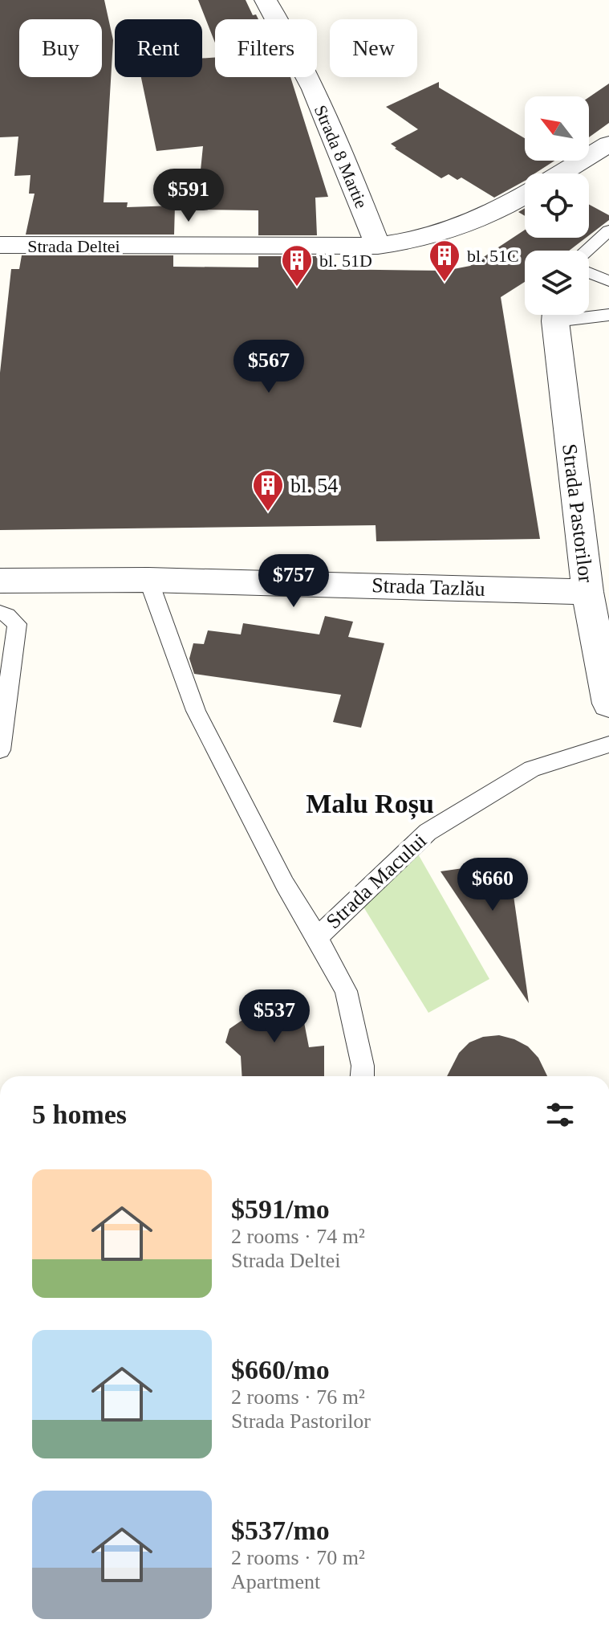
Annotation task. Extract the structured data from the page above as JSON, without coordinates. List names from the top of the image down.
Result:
{
  "streets": {
    "street": [
      "Strada 8 Martie",
      "Strada Deltei",
      "Strada Pastorilor",
      "Strada Tazlău"
    ],
    "lane": ["Strada Macului"]
  },
  "crossings": [
    ["Strada 8 Martie", "Strada Deltei"],
    ["Strada Pastorilor", "Strada Tazlău"]
  ],
  "districts": ["Malu Roșu"],
  "places": {
    "building": ["bl. 51C", "bl. 51D", "bl. 54"]
  },
  "north": "top left",
  "page": {
    "chip": [
      "Buy",
      "Rent",
      "Filters",
      "New"
    ],
    "price": [
      "$591",
      "$567",
      "$757",
      "$660",
      "$537"
    ],
    "heading": "5 homes",
    "list": [
      {
        "name": "$591/mo",
        "note": "2 rooms · 74 m² · Strada Deltei"
      },
      {
        "name": "$660/mo",
        "note": "2 rooms · 76 m² · Strada Pastorilor"
      },
      {
        "name": "$537/mo",
        "note": "2 rooms · 70 m² · Apartment"
      }
    ]
  }
}
